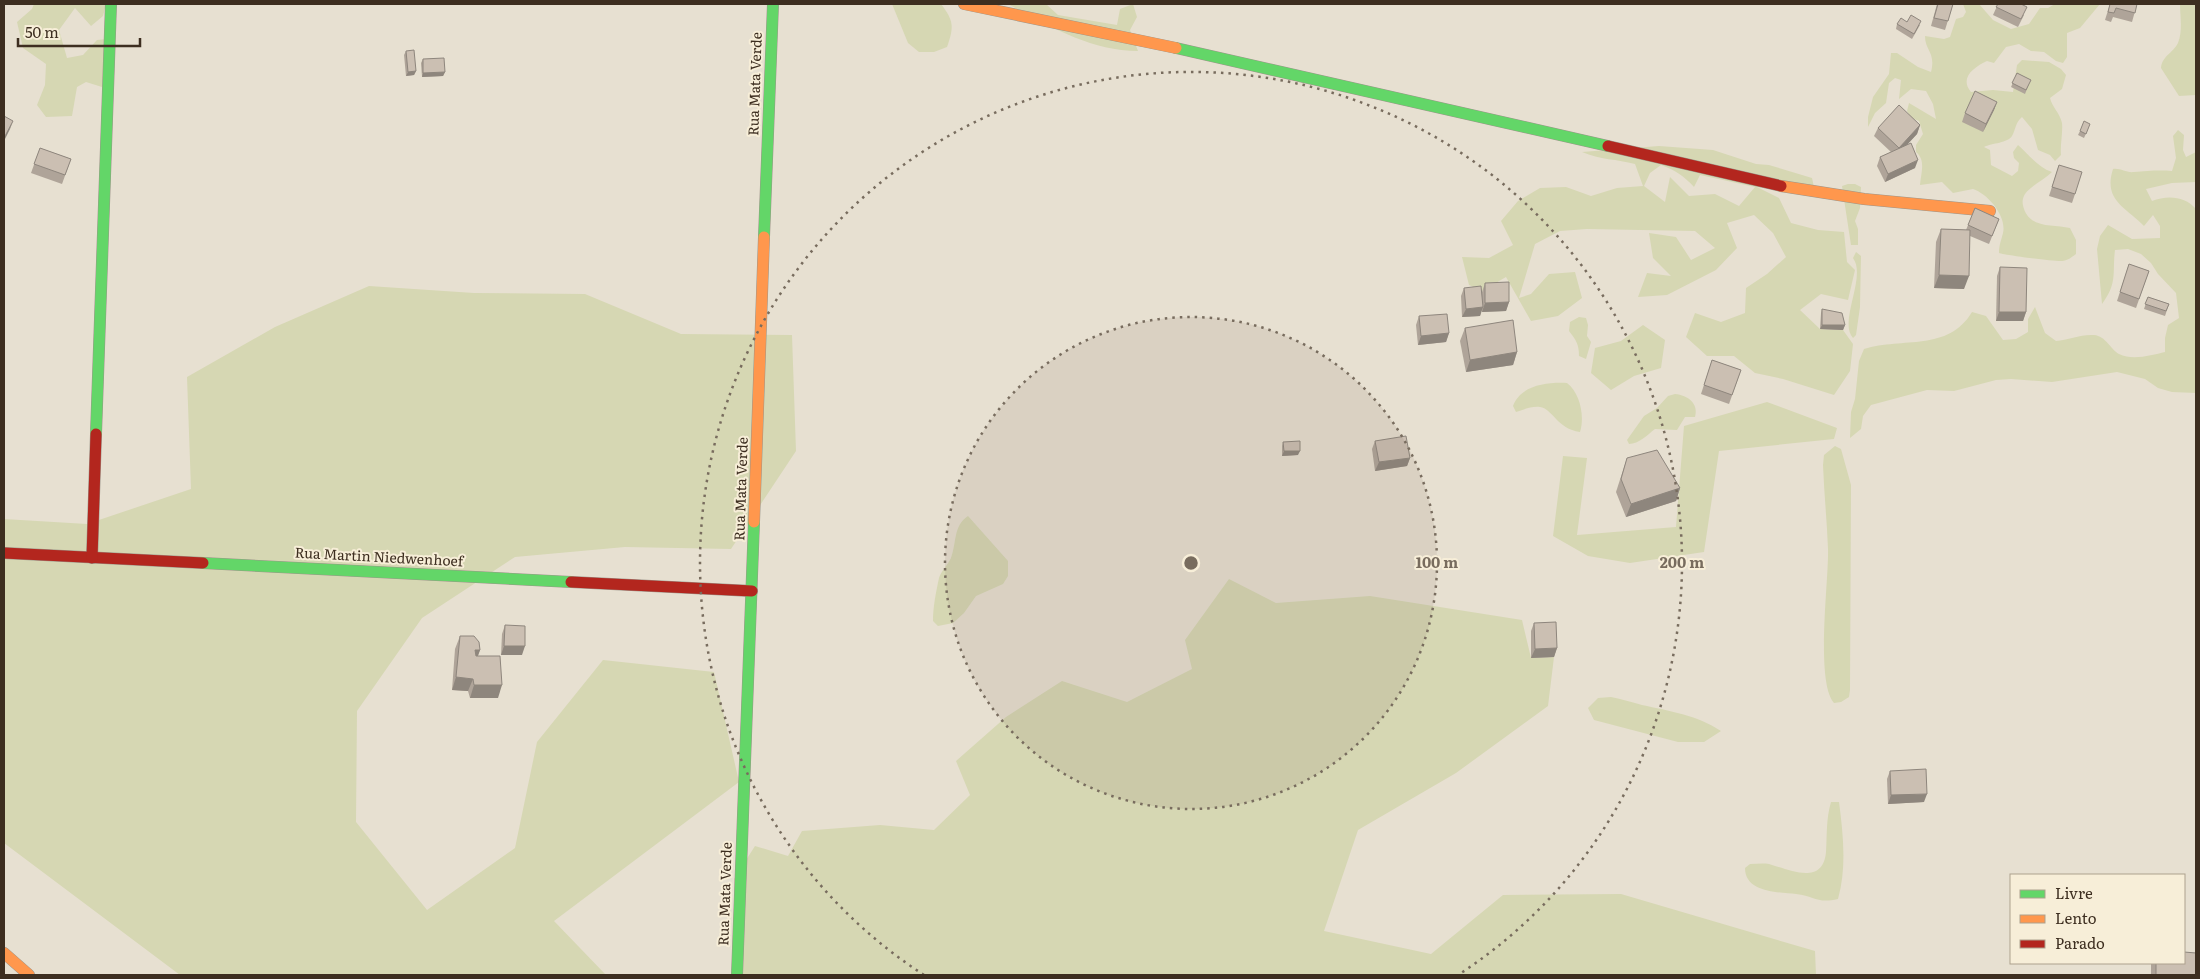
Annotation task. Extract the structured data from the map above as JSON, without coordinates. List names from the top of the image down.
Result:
{
  "streets": {
    "main road": ["Rua Mata Verde", "Rua Martin Niedwenhoef"]
  },
  "crossings": [
    ["Rua Mata Verde", "Rua Martin Niedwenhoef"]
  ],
  "legend": ["Livre", "Lento", "Parado"],
  "scale_bar": "50 m",
  "rings": ["100 m", "200 m"]
}
